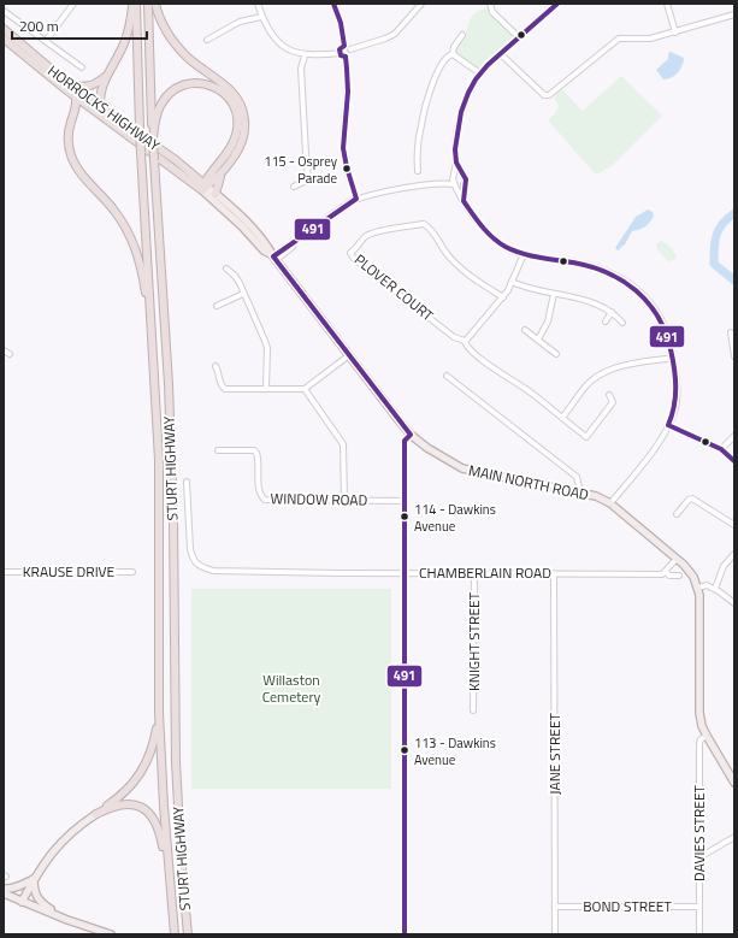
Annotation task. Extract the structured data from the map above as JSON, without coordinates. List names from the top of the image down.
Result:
{
  "streets": {
    "highway": ["HORROCKS HIGHWAY", "STURT HIGHWAY"],
    "main road": ["MAIN NORTH ROAD"],
    "street": [
      "PLOVER COURT",
      "WINDOW ROAD",
      "KRAUSE DRIVE",
      "CHAMBERLAIN ROAD",
      "KNIGHT STREET",
      "JANE STREET",
      "DAVIES STREET",
      "BOND STREET"
    ]
  },
  "crossings": [
    ["HORROCKS HIGHWAY", "MAIN NORTH ROAD"],
    ["CHAMBERLAIN ROAD", "KNIGHT STREET"],
    ["CHAMBERLAIN ROAD", "JANE STREET"],
    ["JANE STREET", "BOND STREET"],
    ["DAVIES STREET", "BOND STREET"]
  ],
  "parks": ["Willaston Cemetery"],
  "places": ["115 - Osprey Parade", "114 - Dawkins Avenue", "113 - Dawkins Avenue"],
  "lines": ["transit line 491"],
  "scale_bar": "200 m"
}
